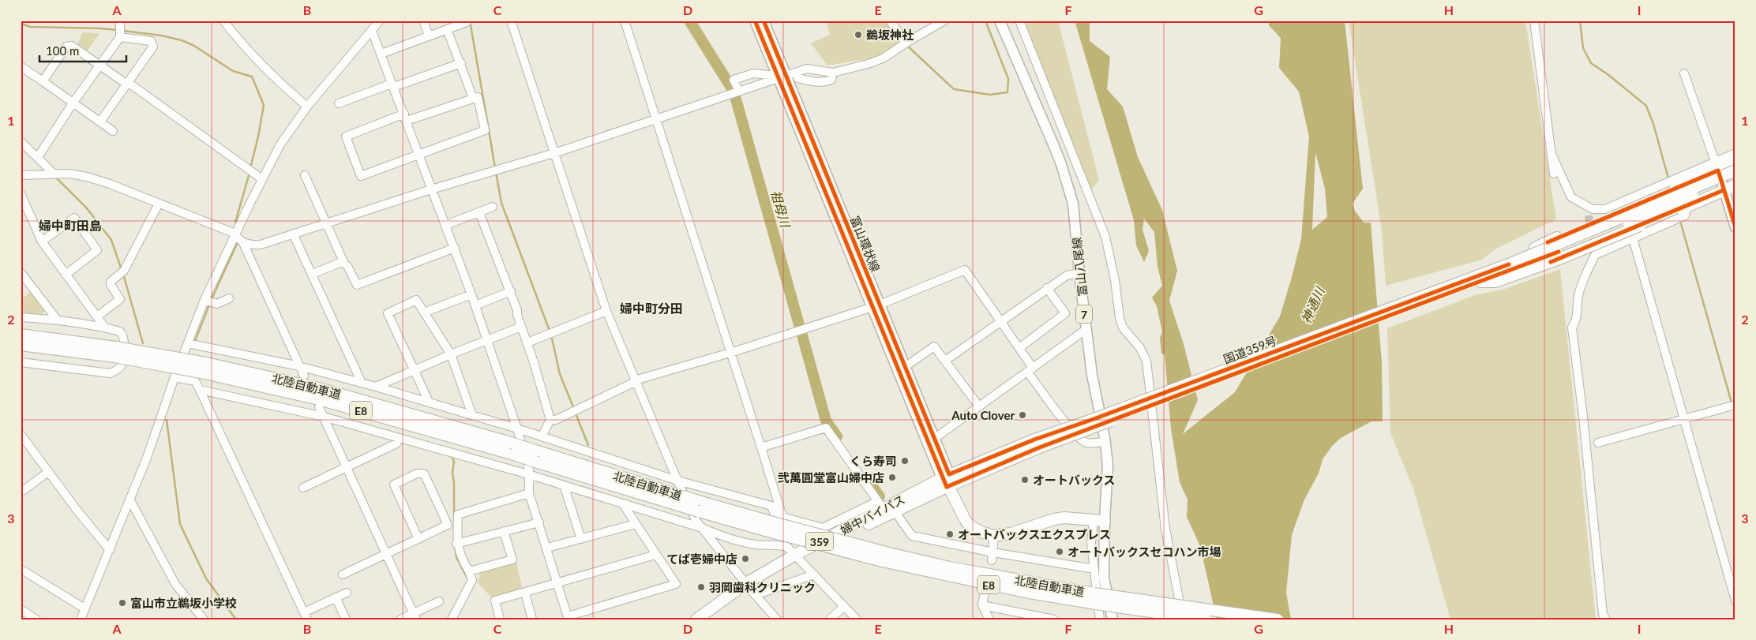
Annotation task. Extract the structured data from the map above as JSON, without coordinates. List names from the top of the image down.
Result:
{
  "streets": {
    "highway": [
      "国道359号",
      "北陸自動車道",
      "E8",
      "婦中バイパス",
      "359"
    ],
    "main road": ["富山環状線", "富山八尾線", "7"]
  },
  "crossings": [
    ["富山環状線", "国道359号"],
    ["富山環状線", "婦中バイパス"],
    ["国道359号", "婦中バイパス"]
  ],
  "districts": ["婦中町田島", "婦中町分田"],
  "water": ["祖母川", "神通川"],
  "places": [
    "鵜坂神社",
    "Auto Clover",
    "くら寿司",
    "弐萬圓堂富山婦中店",
    "オートバックス",
    "オートバックスエクスプレス",
    "オートバックスセコハン市場",
    "てば壱婦中店",
    "羽岡歯科クリニック",
    "富山市立鵜坂小学校"
  ],
  "scale_bar": "100 m",
  "grid": {
    "columns": [
      "A",
      "B",
      "C",
      "D",
      "E",
      "F",
      "G",
      "H",
      "I"
    ],
    "rows": ["1", "2", "3"]
  }
}
